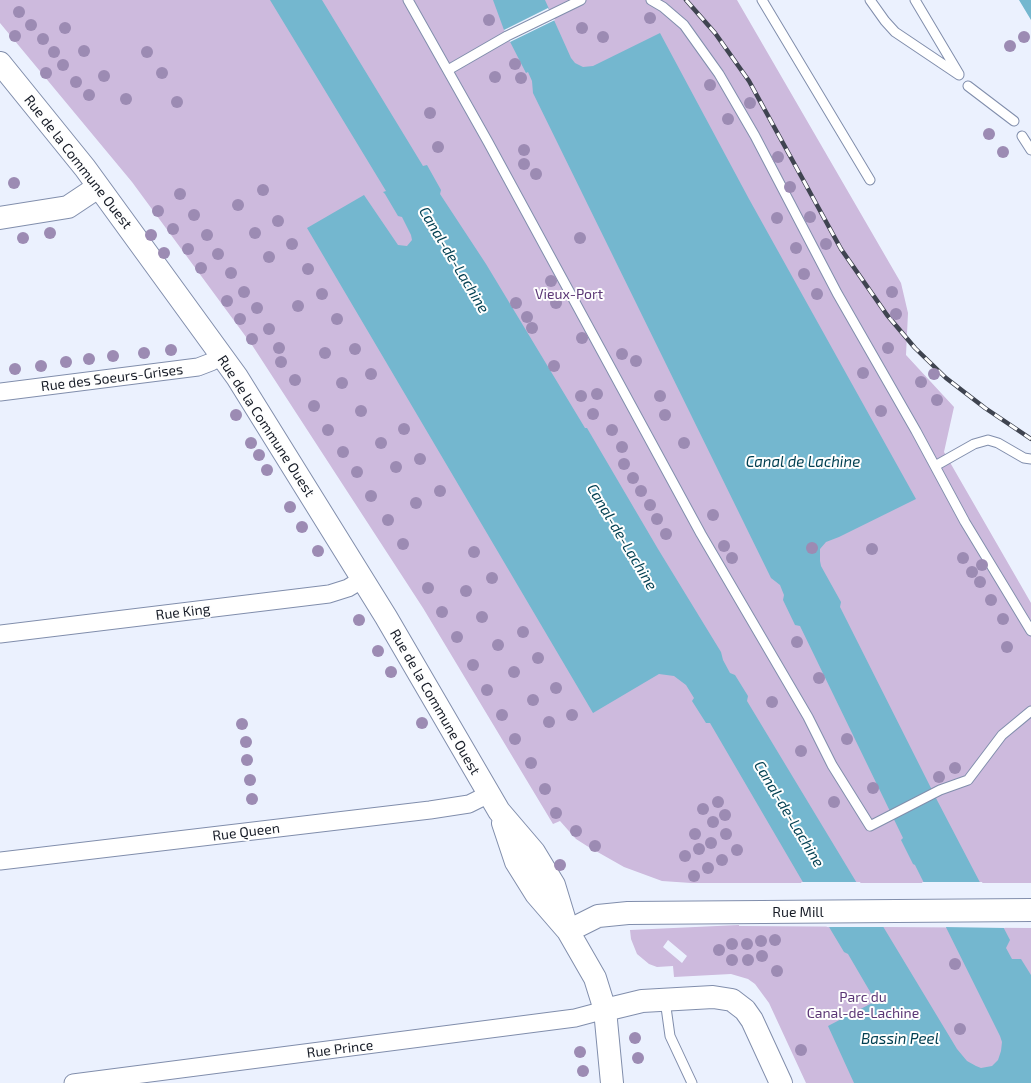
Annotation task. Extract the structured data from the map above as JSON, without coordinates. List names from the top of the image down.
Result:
{
  "streets": {
    "street": [
      "Rue de la Commune Ouest",
      "Rue des Soeurs-Grises",
      "Rue King",
      "Rue Queen",
      "Rue Mill",
      "Rue Prince"
    ]
  },
  "crossings": [
    ["Rue de la Commune Ouest", "Rue des Soeurs-Grises"],
    ["Rue de la Commune Ouest", "Rue King"],
    ["Rue de la Commune Ouest", "Rue Queen"],
    ["Rue de la Commune Ouest", "Rue Mill"],
    ["Rue de la Commune Ouest", "Rue Prince"]
  ],
  "water": ["Canal-de-Lachine", "Canal de Lachine", "Bassin Peel"],
  "parks": ["Vieux-Port", "Parc du Canal-de-Lachine"]
}
